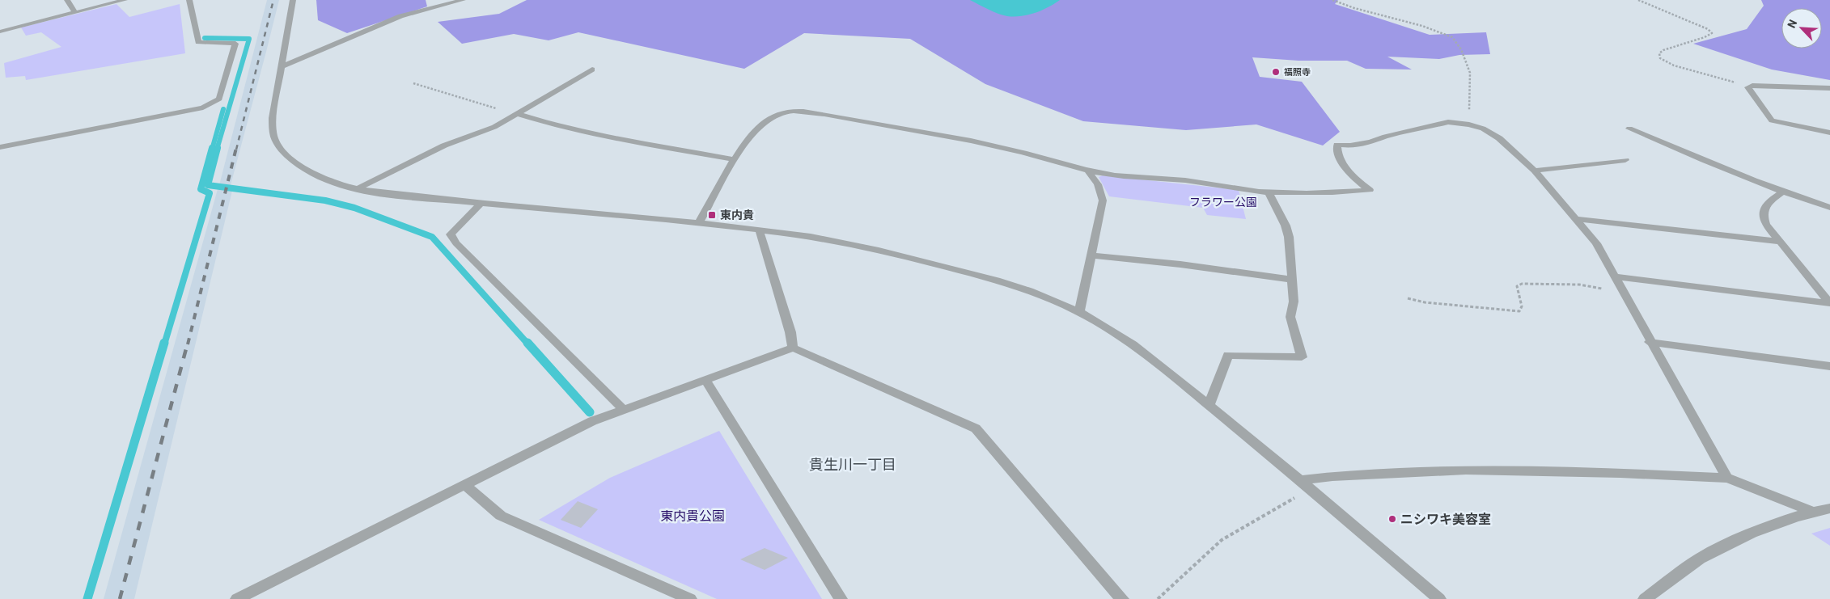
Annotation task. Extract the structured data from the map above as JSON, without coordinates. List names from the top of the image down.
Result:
{
  "districts": ["貴生川一丁目"],
  "parks": ["フラワー公園", "東内貴公園"],
  "places": {
    "other": ["福照寺", "ニシワキ美容室"],
    "transit": ["東内貴"]
  },
  "north": "top left"
}
